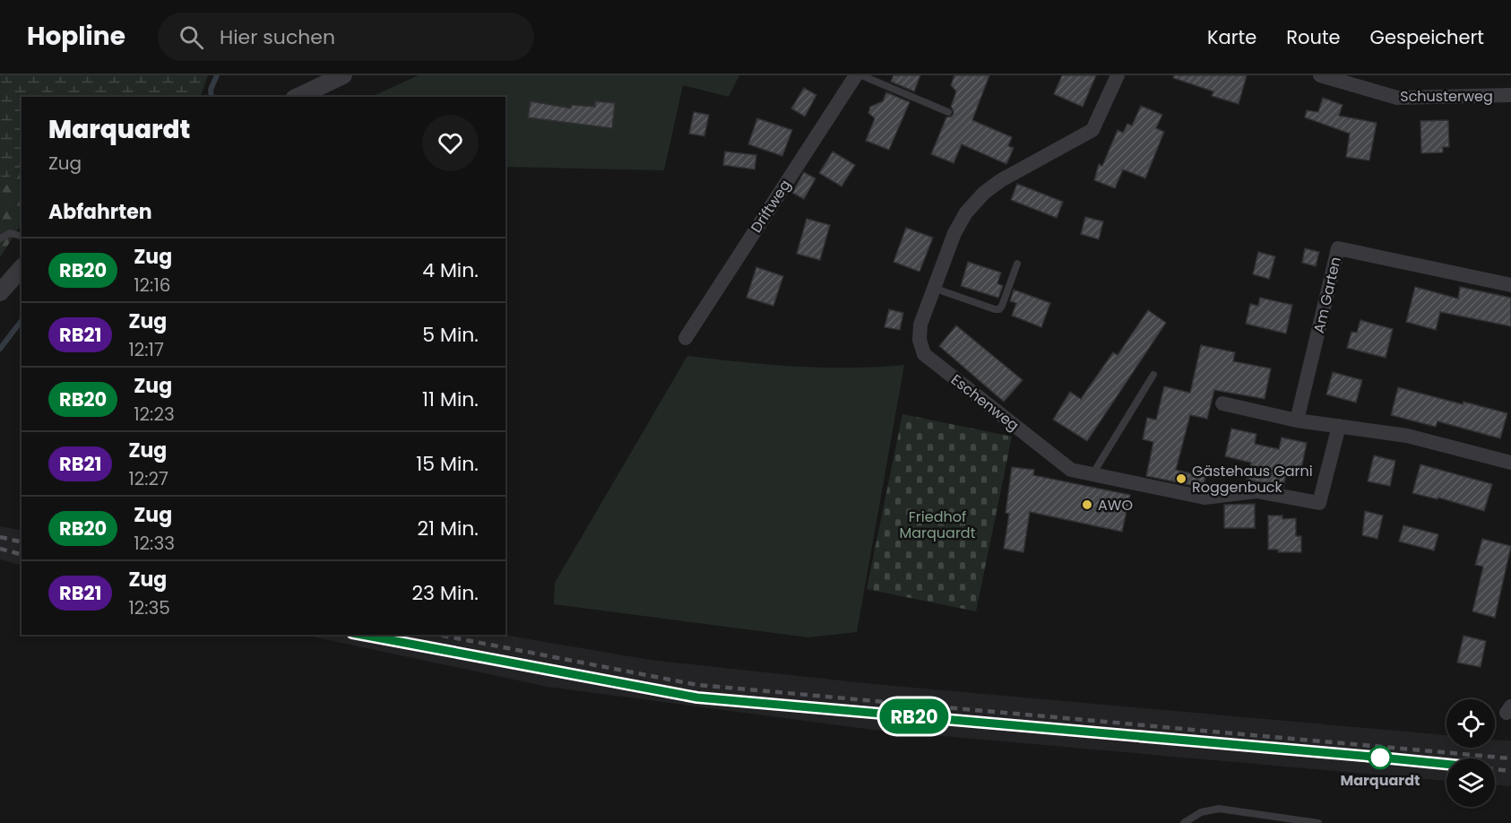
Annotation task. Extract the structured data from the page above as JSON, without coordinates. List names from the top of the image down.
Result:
{
  "streets": {
    "street": [
      "Schusterweg",
      "Driftweg",
      "Am Garten",
      "Eschenweg"
    ]
  },
  "parks": ["Friedhof Marquardt"],
  "places": ["Gästehaus Garni Roggenbuck", "AWO", "Marquardt"],
  "page": {
    "header": "Hopline",
    "search": "Hier suchen",
    "nav": ["Karte", "Route", "Gespeichert"],
    "on_map": "RB20",
    "heading": [
      ["Marquardt", "Zug"],
      "Abfahrten"
    ],
    "list": [
      {
        "mark": "RB20",
        "name": "Zug",
        "note": "12:16",
        "value": "4 Min."
      },
      {
        "mark": "RB21",
        "name": "Zug",
        "note": "12:17",
        "value": "5 Min."
      },
      {
        "mark": "RB20",
        "name": "Zug",
        "note": "12:23",
        "value": "11 Min."
      },
      {
        "mark": "RB21",
        "name": "Zug",
        "note": "12:27",
        "value": "15 Min."
      },
      {
        "mark": "RB20",
        "name": "Zug",
        "note": "12:33",
        "value": "21 Min."
      },
      {
        "mark": "RB21",
        "name": "Zug",
        "note": "12:35",
        "value": "23 Min."
      }
    ]
  }
}
